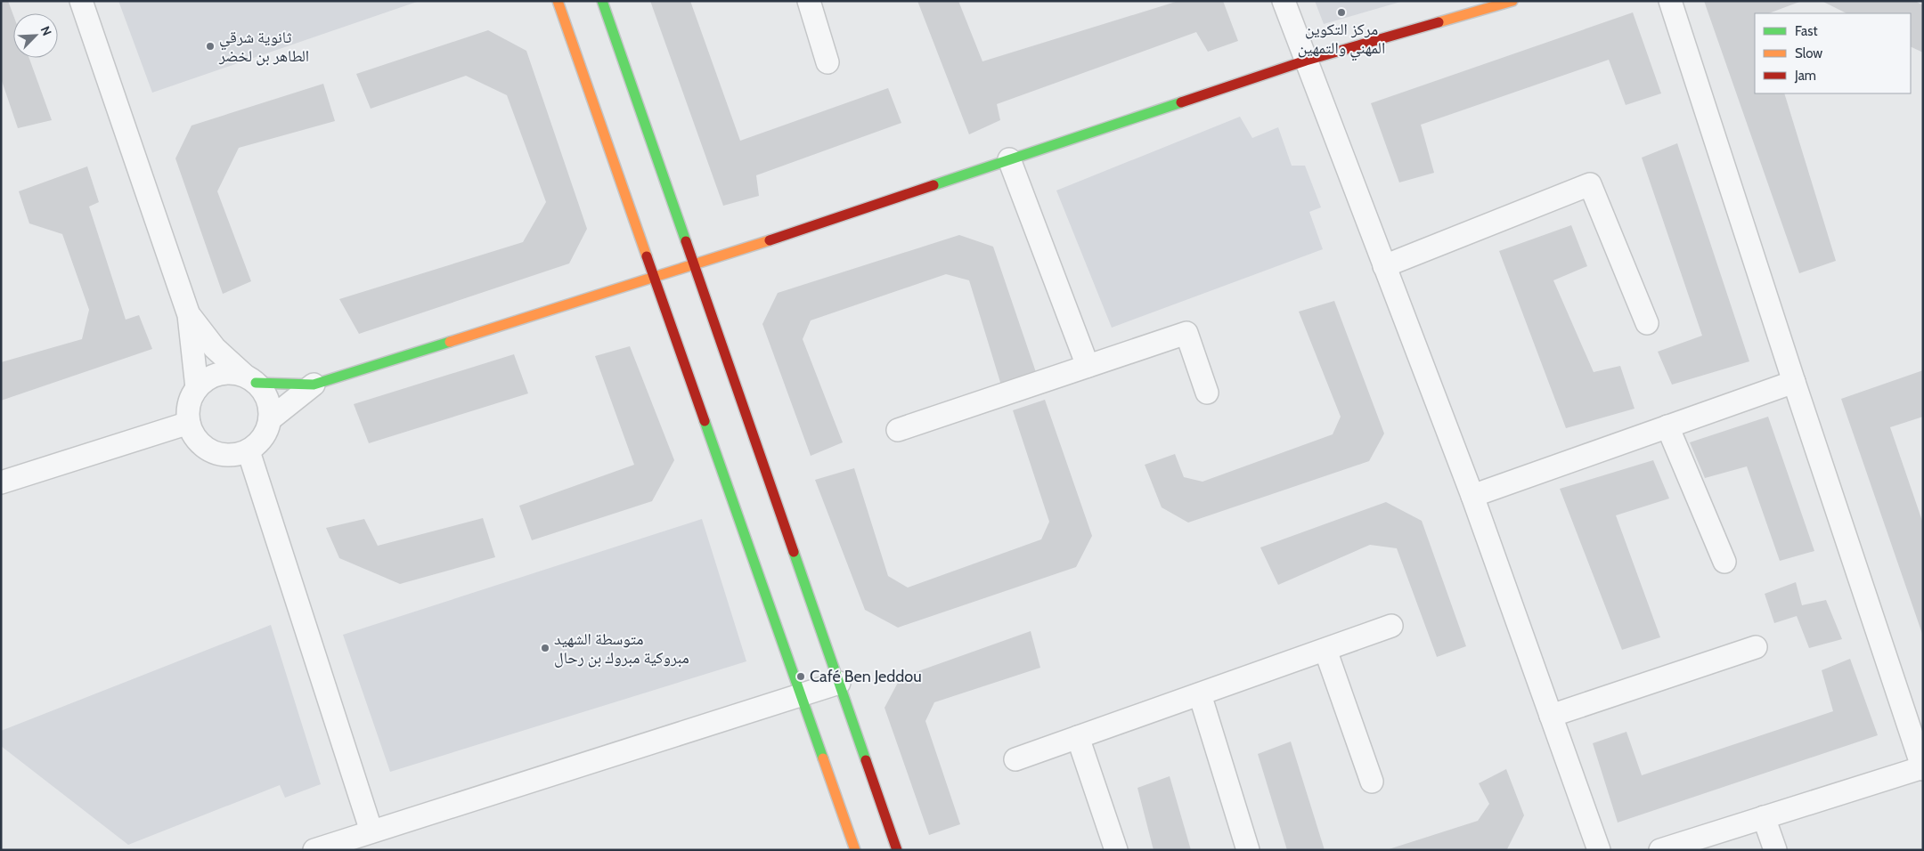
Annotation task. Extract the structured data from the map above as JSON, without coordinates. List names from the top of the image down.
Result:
{
  "places": [
    "مركز التكوين المهني والتمهين",
    "ثانوية شرقي الطاهر بن لخضر",
    "متوسطة الشهيد مبروكية مبروك بن رحال",
    "Café Ben Jeddou"
  ],
  "legend": ["Fast", "Slow", "Jam"],
  "north": "top right"
}
